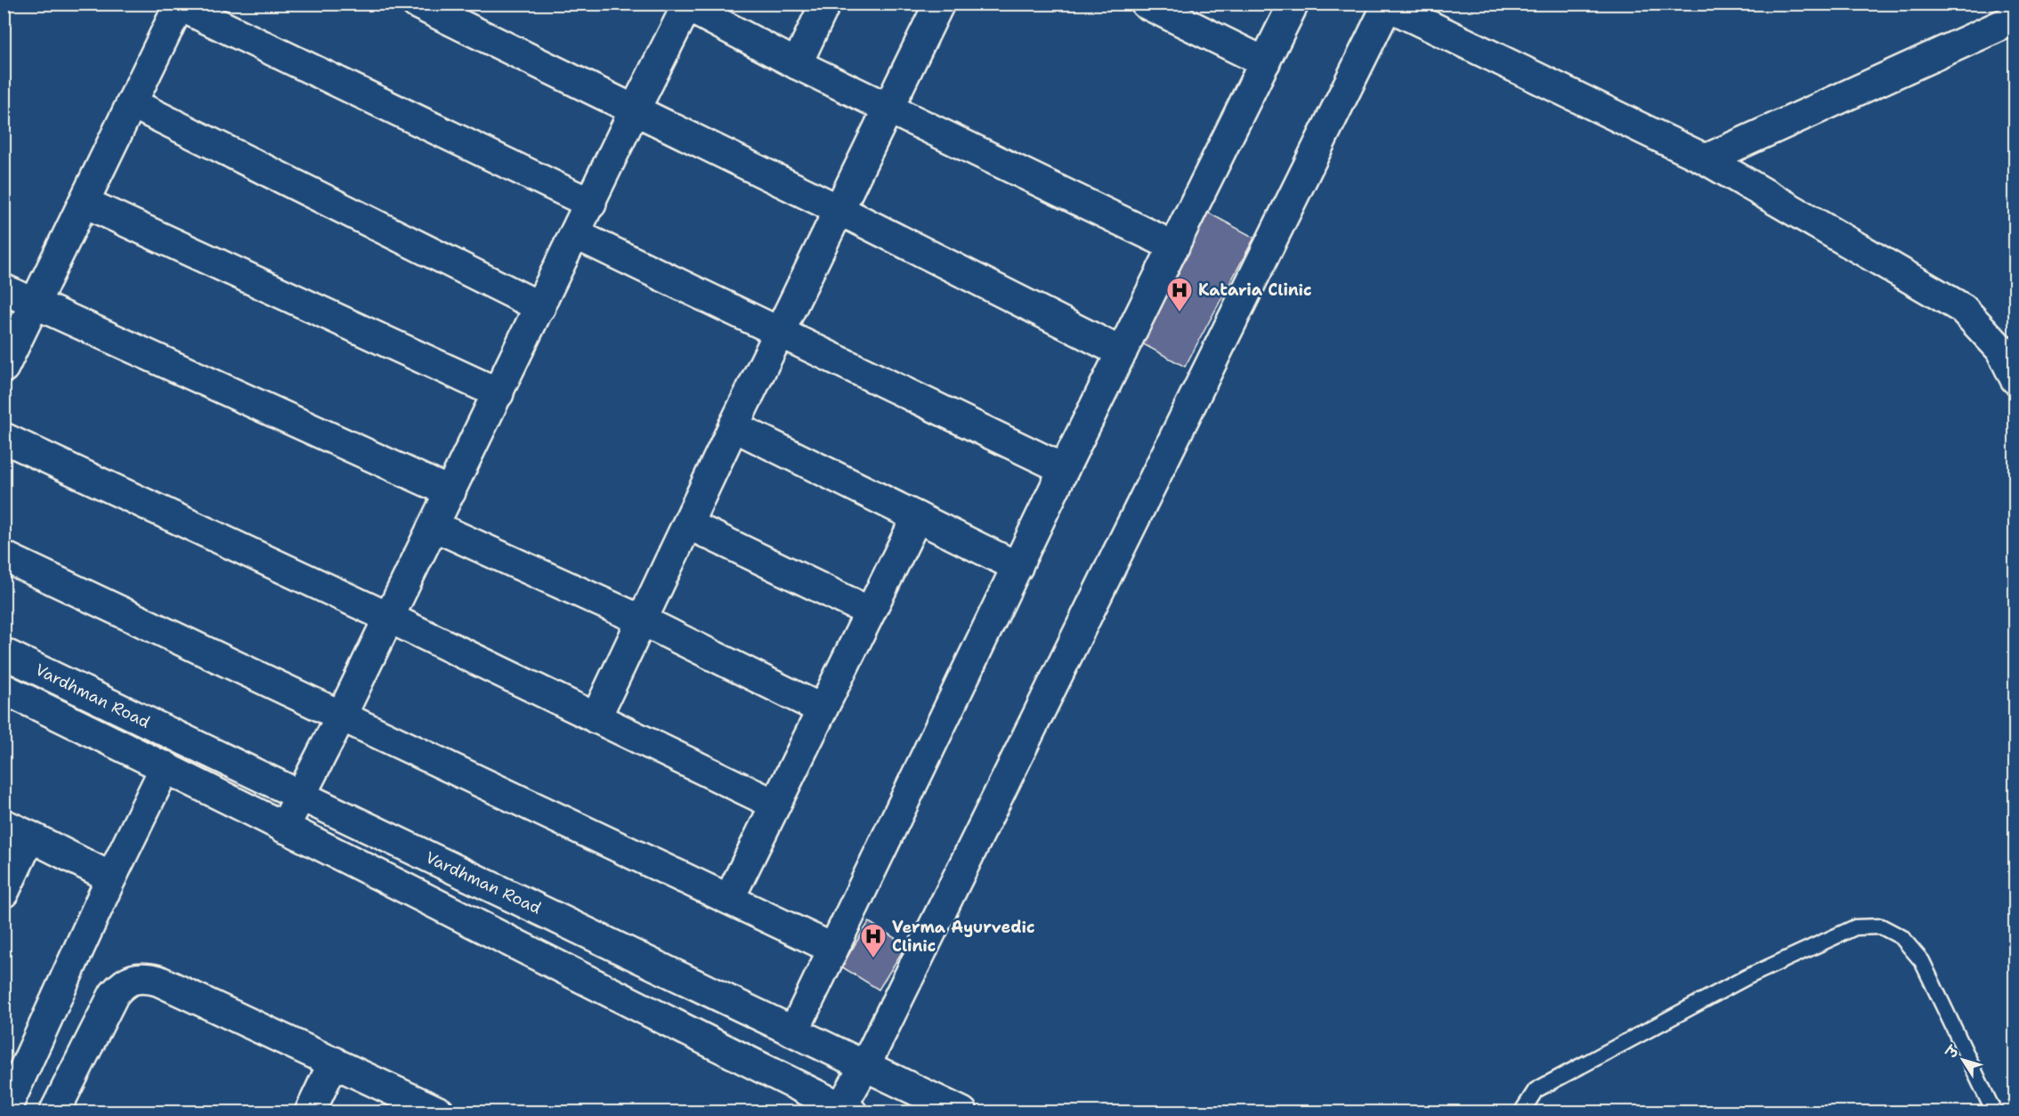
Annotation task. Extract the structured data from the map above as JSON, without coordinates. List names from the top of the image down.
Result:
{
  "streets": {
    "street": ["Vardhman Road"]
  },
  "places": {
    "hospital": ["Kataria Clinic", "Verma Ayurvedic Clinic"]
  },
  "north": "top left"
}
